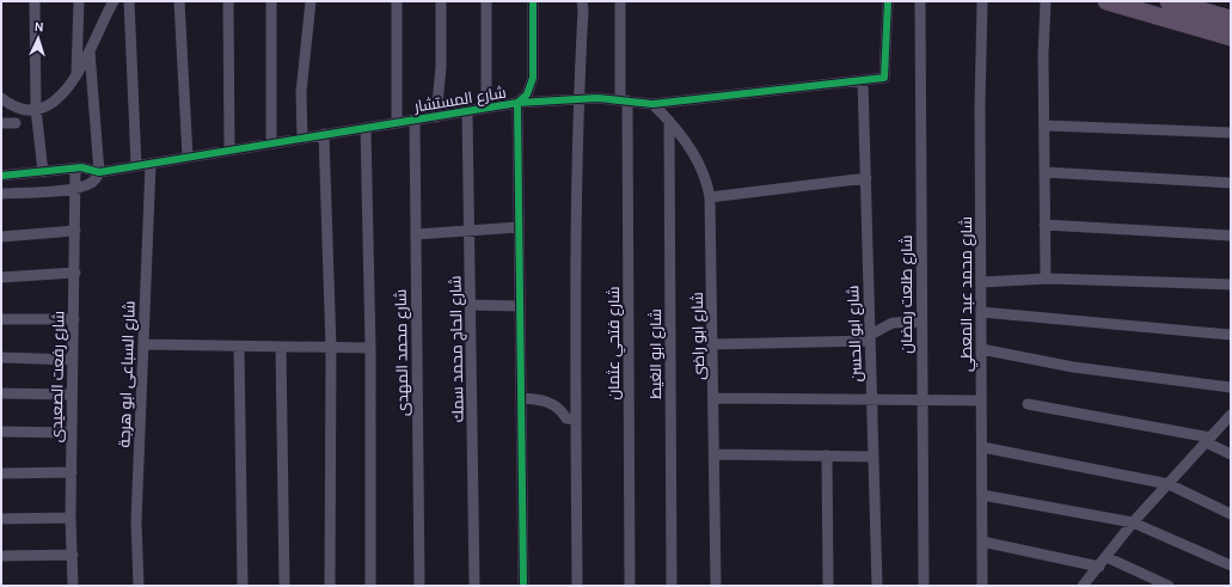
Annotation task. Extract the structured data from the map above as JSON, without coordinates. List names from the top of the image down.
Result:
{
  "streets": {
    "street": [
      "شارع المستشار",
      "شارع طلعت رمضان",
      "شارع محمد عبد المعطي",
      "شارع ابو الحسن",
      "شارع ابو راضى",
      "شارع فتحي عثمان",
      "شارع الحاج محمد سمك",
      "شارع محمد المهدى",
      "شارع ابو الغيط",
      "شارع السباعى ابو هرجة",
      "شارع رفعت الصعيدى"
    ]
  },
  "crossings": [
    ["شارع المستشار", "شارع ابو الحسن"],
    ["شارع المستشار", "شارع ابو راضى"],
    ["شارع المستشار", "شارع فتحي عثمان"],
    ["شارع المستشار", "شارع الحاج محمد سمك"],
    ["شارع المستشار", "شارع محمد المهدى"],
    ["شارع المستشار", "شارع السباعى ابو هرجة"],
    ["شارع ابو راضى", "شارع ابو الغيط"]
  ],
  "north": "top"
}
